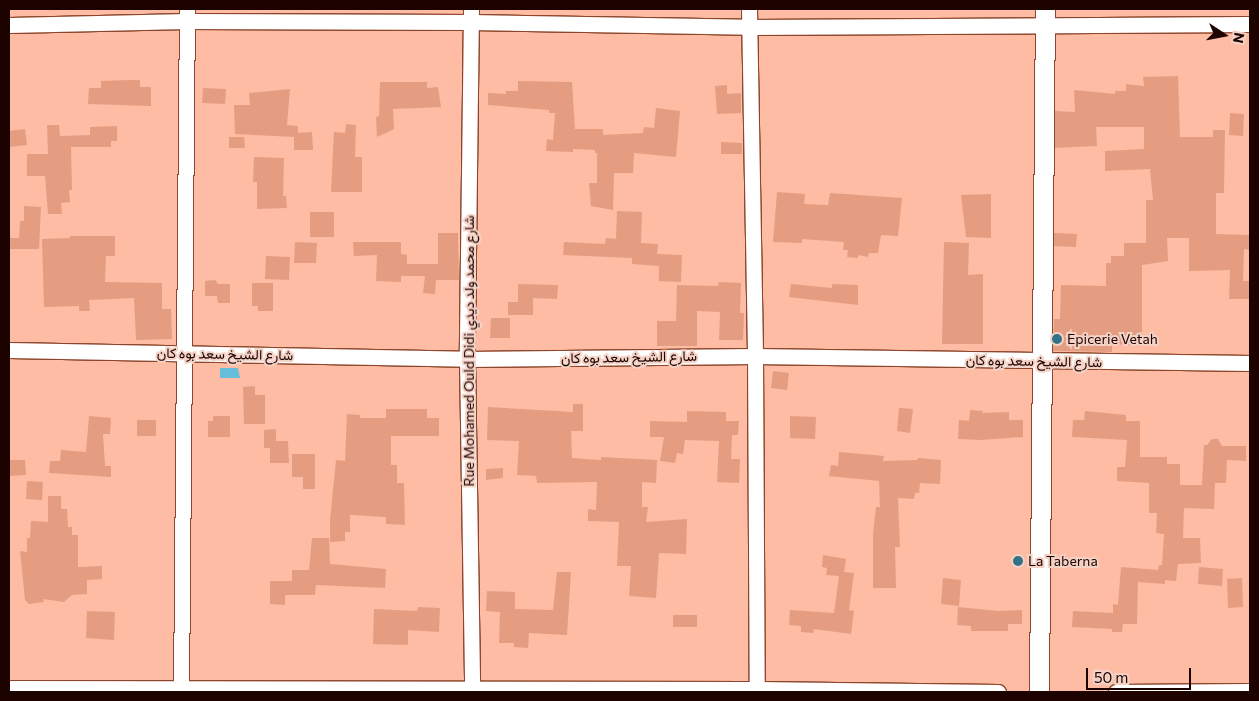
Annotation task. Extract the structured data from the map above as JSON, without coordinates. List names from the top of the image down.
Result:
{
  "streets": {
    "street": ["Rue Mohamed Ould Didi شارع محمد ولد ديدي", "شارع الشيخ سعد بوه كان"]
  },
  "crossings": [
    ["Rue Mohamed Ould Didi شارع محمد ولد ديدي", "شارع الشيخ سعد بوه كان"]
  ],
  "places": ["Epicerie Vetah", "La Taberna"],
  "scale_bar": "50 m",
  "north": "right"
}
